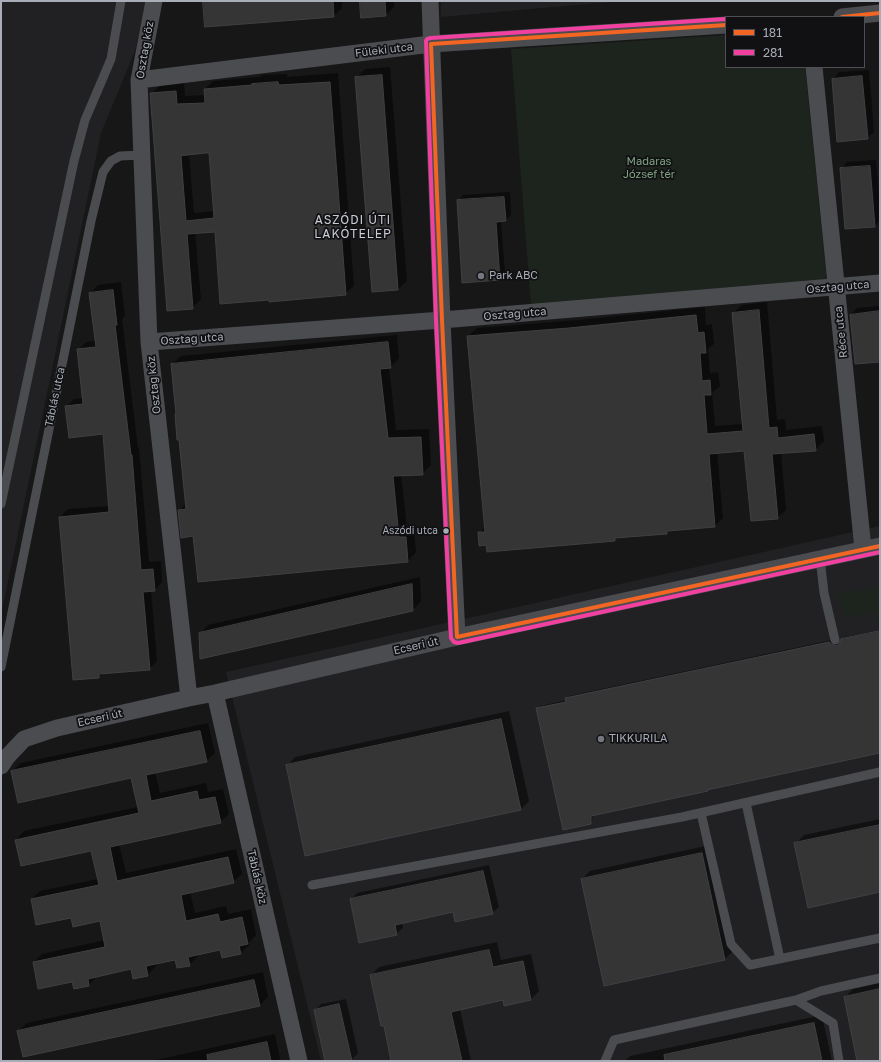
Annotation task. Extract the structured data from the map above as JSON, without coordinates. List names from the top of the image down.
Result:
{
  "streets": {
    "street": [
      "Osztag köz",
      "Füleki utca",
      "Osztag utca",
      "Réce utca",
      "Ecseri út",
      "Táblás köz"
    ],
    "lane": ["Táblás utca"]
  },
  "crossings": [
    ["Osztag köz", "Füleki utca"],
    ["Osztag köz", "Osztag utca"],
    ["Osztag köz", "Táblás utca"],
    ["Osztag köz", "Ecseri út"],
    ["Osztag utca", "Réce utca"],
    ["Réce utca", "Ecseri út"],
    ["Ecseri út", "Táblás köz"]
  ],
  "districts": ["ASZÓDI ÚTI LAKÓTELEP"],
  "parks": ["Madaras József tér"],
  "places": ["Park ABC", "Aszódi utca", "TIKKURILA"],
  "lines": ["transit line 181", "transit line 281"],
  "legend": ["181", "281"]
}
